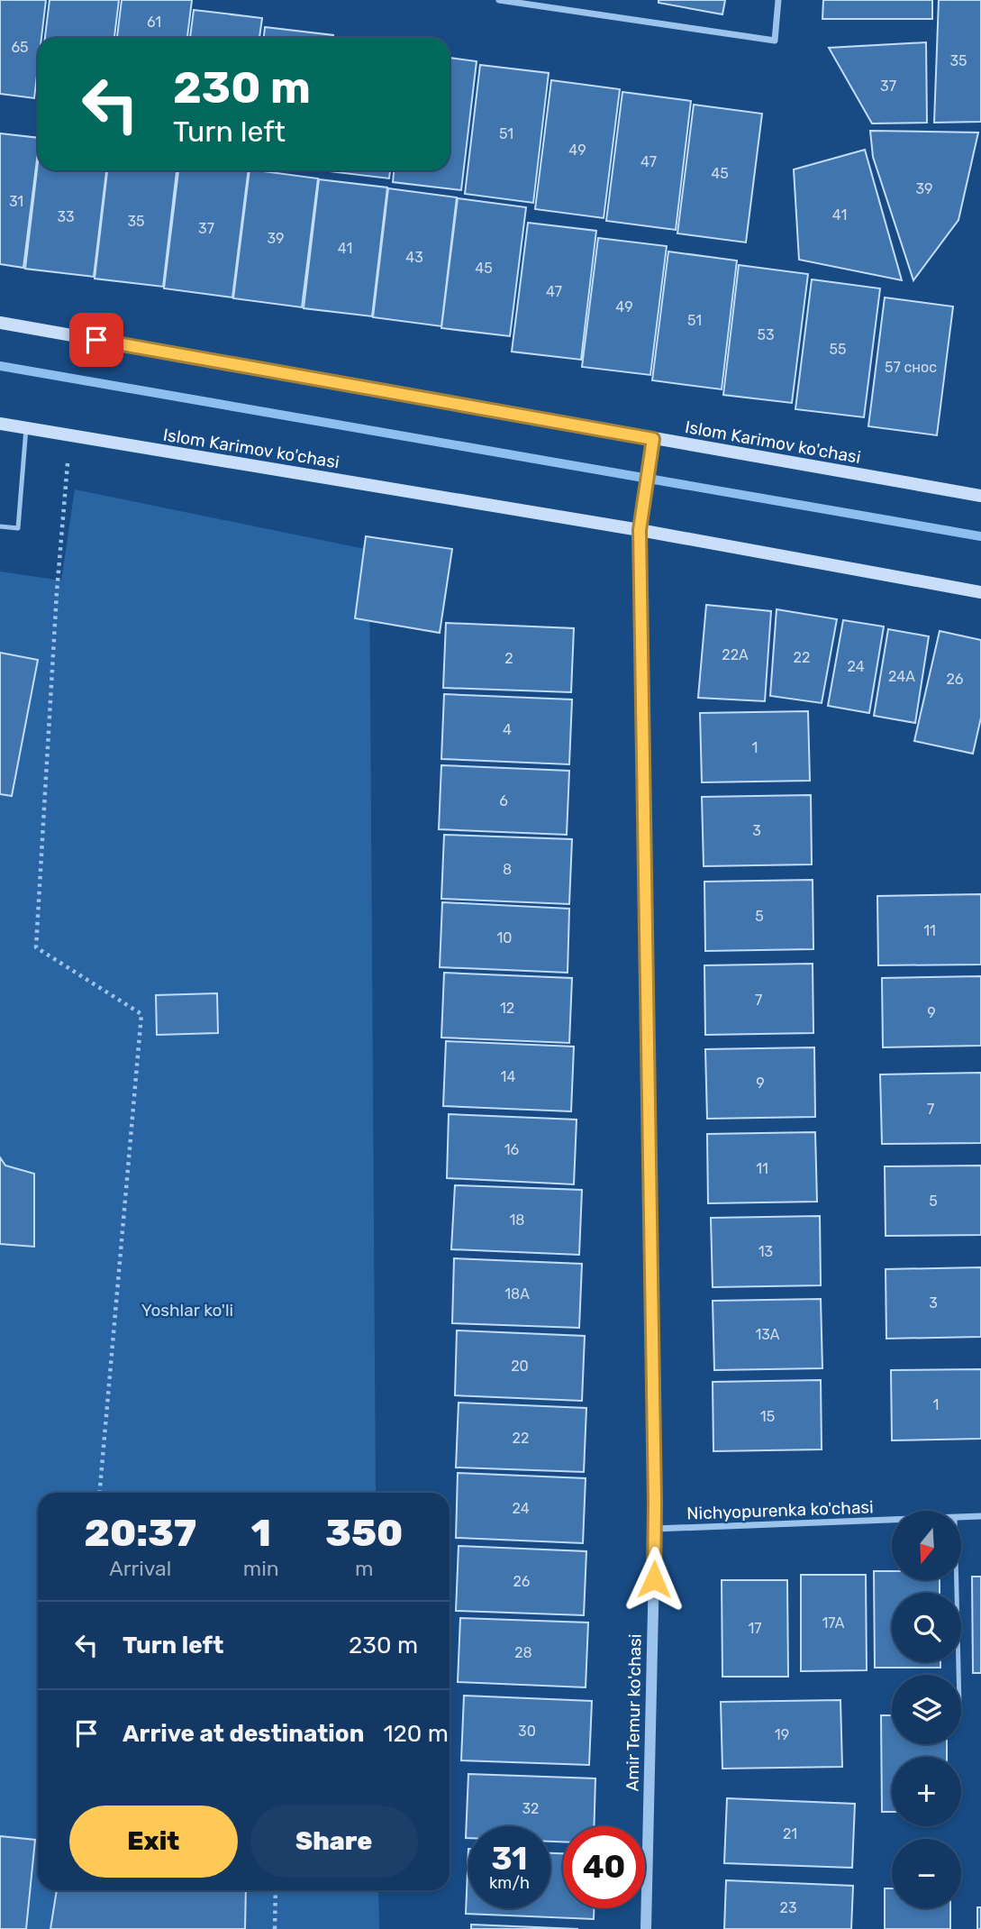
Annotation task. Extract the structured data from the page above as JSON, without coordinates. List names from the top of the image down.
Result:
{
  "streets": {
    "main road": ["Islom Karimov ko'chasi"],
    "street": ["Nichyopurenka ko'chasi", "Amir Temur ko'chasi"]
  },
  "crossings": [
    ["Islom Karimov ko'chasi", "Amir Temur ko'chasi"],
    ["Nichyopurenka ko'chasi", "Amir Temur ko'chasi"]
  ],
  "parks": ["Yoshlar ko'li"],
  "house_numbers": [
    "61",
    "65",
    "35",
    "37",
    "51",
    "49",
    "47",
    "45",
    "39",
    "31",
    "41",
    "33",
    "35",
    "37",
    "39",
    "41",
    "43",
    "45",
    "47",
    "49",
    "51",
    "53",
    "55",
    "57 снос",
    "22A",
    "22",
    "2",
    "24",
    "24A",
    "26",
    "4",
    "1",
    "6",
    "3",
    "8",
    "5",
    "11",
    "10",
    "7",
    "12",
    "9",
    "14",
    "9",
    "7",
    "16",
    "11",
    "5",
    "18",
    "13",
    "18A",
    "3",
    "13A",
    "20",
    "1",
    "15",
    "22",
    "24",
    "26",
    "17A",
    "17",
    "28",
    "30",
    "19",
    "32",
    "21",
    "23"
  ],
  "north": "bottom",
  "page": {
    "turn": ["230 m", "Turn left"],
    "eta": [
      "20:37",
      "Arrival",
      "1",
      "min",
      "350",
      "m"
    ],
    "map_buttons": ["+", "−"],
    "list": [
      {
        "name": "Turn left",
        "value": "230 m"
      },
      {
        "name": "Arrive at destination",
        "value": "120 m"
      }
    ],
    "buttons": ["Exit", "Share"],
    "speed": "31 km/h",
    "limit": "40"
  }
}
